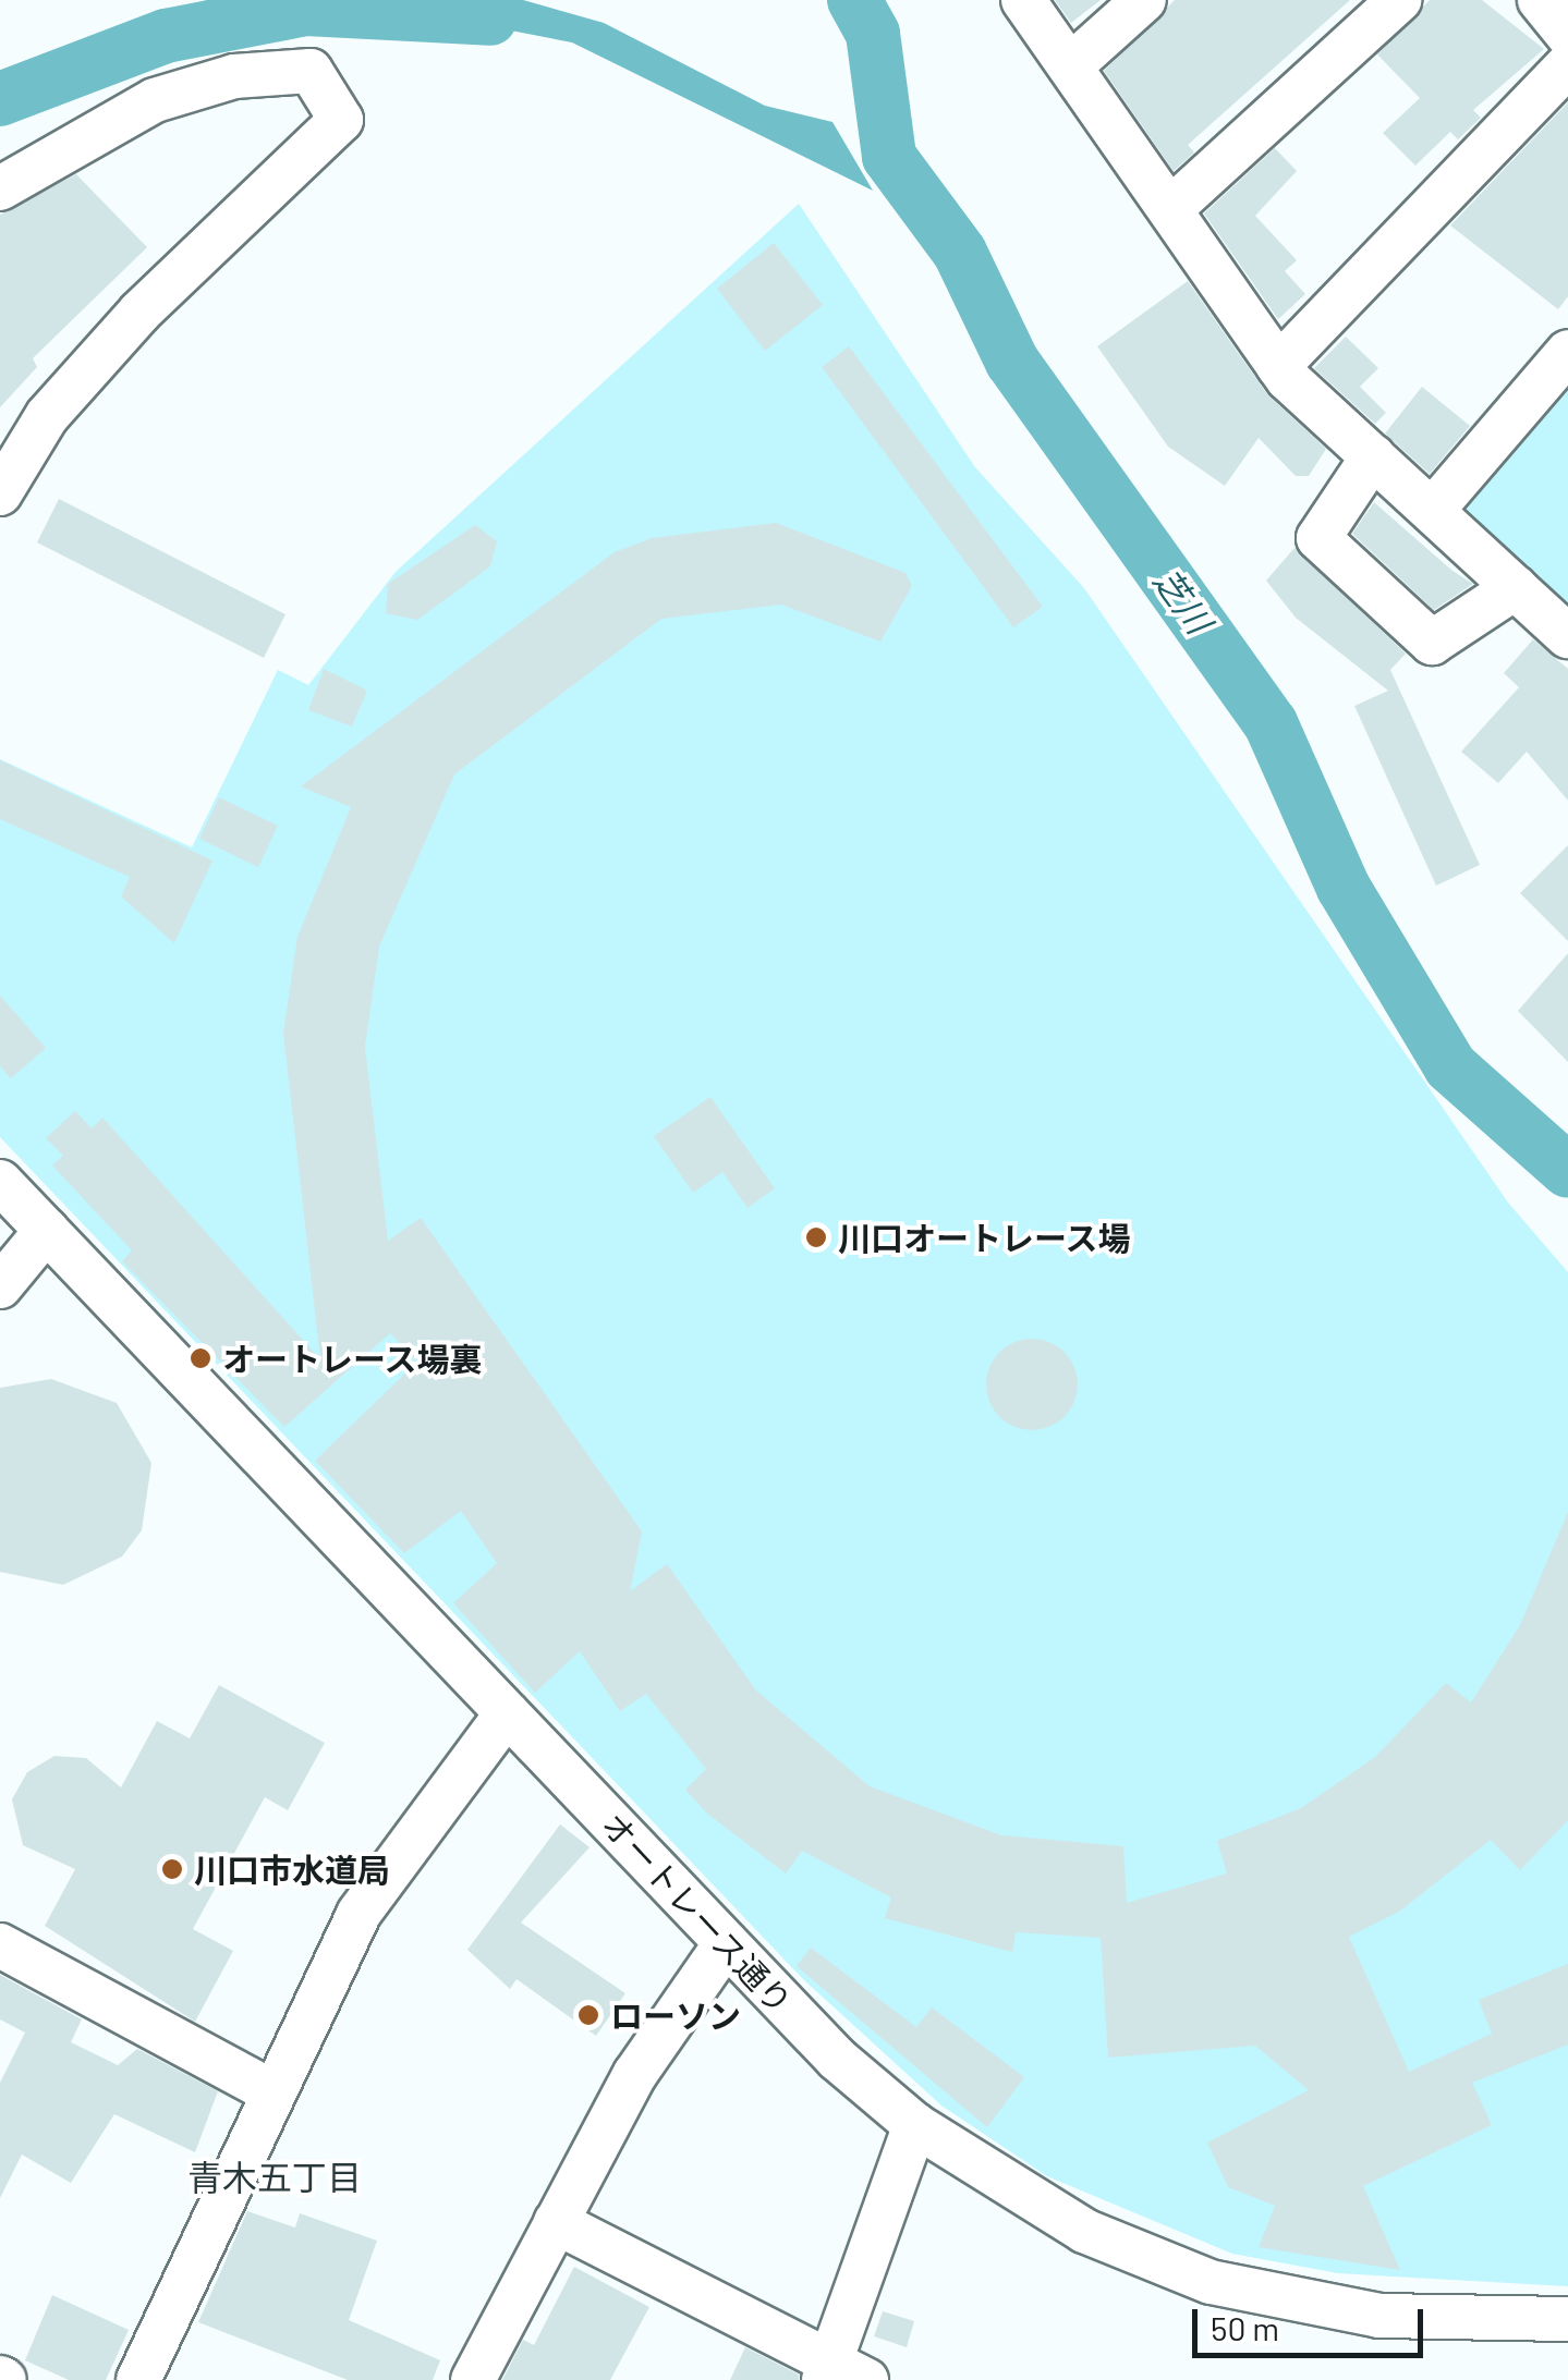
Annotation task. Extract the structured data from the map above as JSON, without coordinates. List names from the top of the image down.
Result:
{
  "streets": {
    "street": ["オートレース通り"]
  },
  "districts": ["青木五丁目"],
  "water": ["芝川"],
  "places": [
    "川口オートレース場",
    "オートレース場裏",
    "川口市水道局",
    "ローソン"
  ],
  "scale_bar": "50 m"
}
